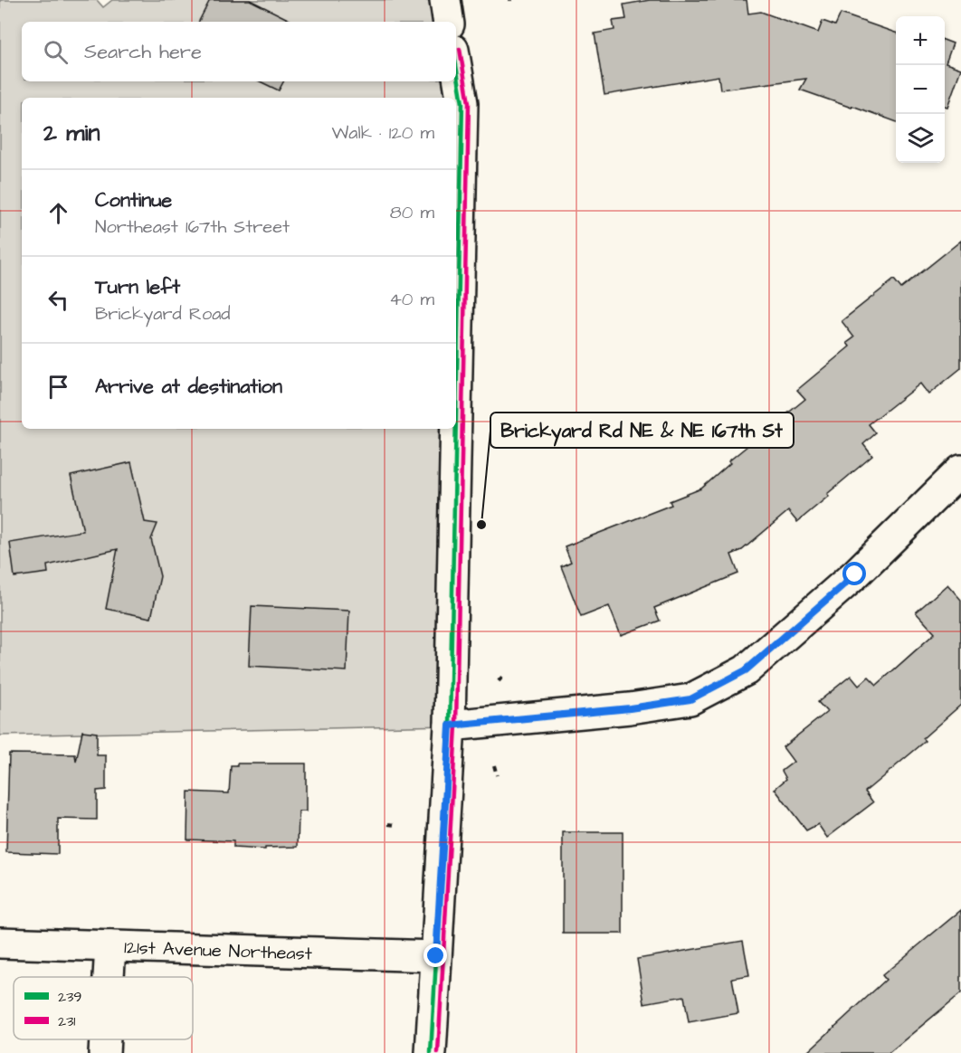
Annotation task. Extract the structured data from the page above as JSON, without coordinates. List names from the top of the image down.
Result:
{
  "streets": {
    "street": ["121st Avenue Northeast"]
  },
  "places": ["Brickyard Rd NE & NE 167th St"],
  "lines": ["transit line 231", "transit line 239"],
  "legend": ["239", "231"],
  "page": {
    "map_buttons": ["+", "−"],
    "search": "Search here",
    "heading": ["2 min", "Walk · 120 m"],
    "list": [
      ["Continue", "Northeast 167th Street", "80 m"],
      ["Turn left", "Brickyard Road", "40 m"],
      "Arrive at destination"
    ]
  }
}
